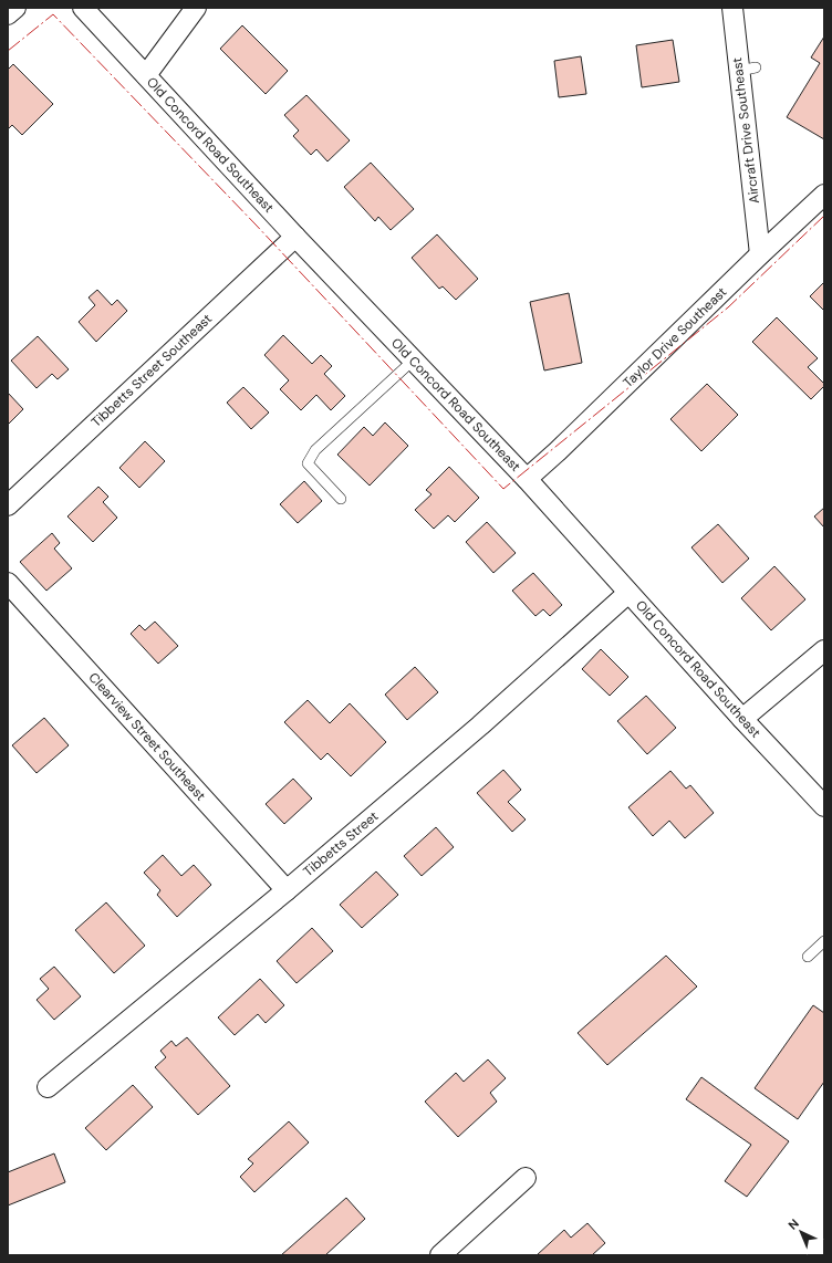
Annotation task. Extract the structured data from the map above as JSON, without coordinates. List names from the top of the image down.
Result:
{
  "streets": {
    "street": [
      "Aircraft Drive Southeast",
      "Old Concord Road Southeast",
      "Taylor Drive Southeast",
      "Tibbetts Street Southeast",
      "Clearview Street Southeast",
      "Tibbetts Street"
    ]
  },
  "crossings": [
    ["Aircraft Drive Southeast", "Taylor Drive Southeast"],
    ["Old Concord Road Southeast", "Taylor Drive Southeast"],
    ["Old Concord Road Southeast", "Tibbetts Street Southeast"],
    ["Old Concord Road Southeast", "Tibbetts Street"],
    ["Clearview Street Southeast", "Tibbetts Street"]
  ],
  "north": "top left"
}
